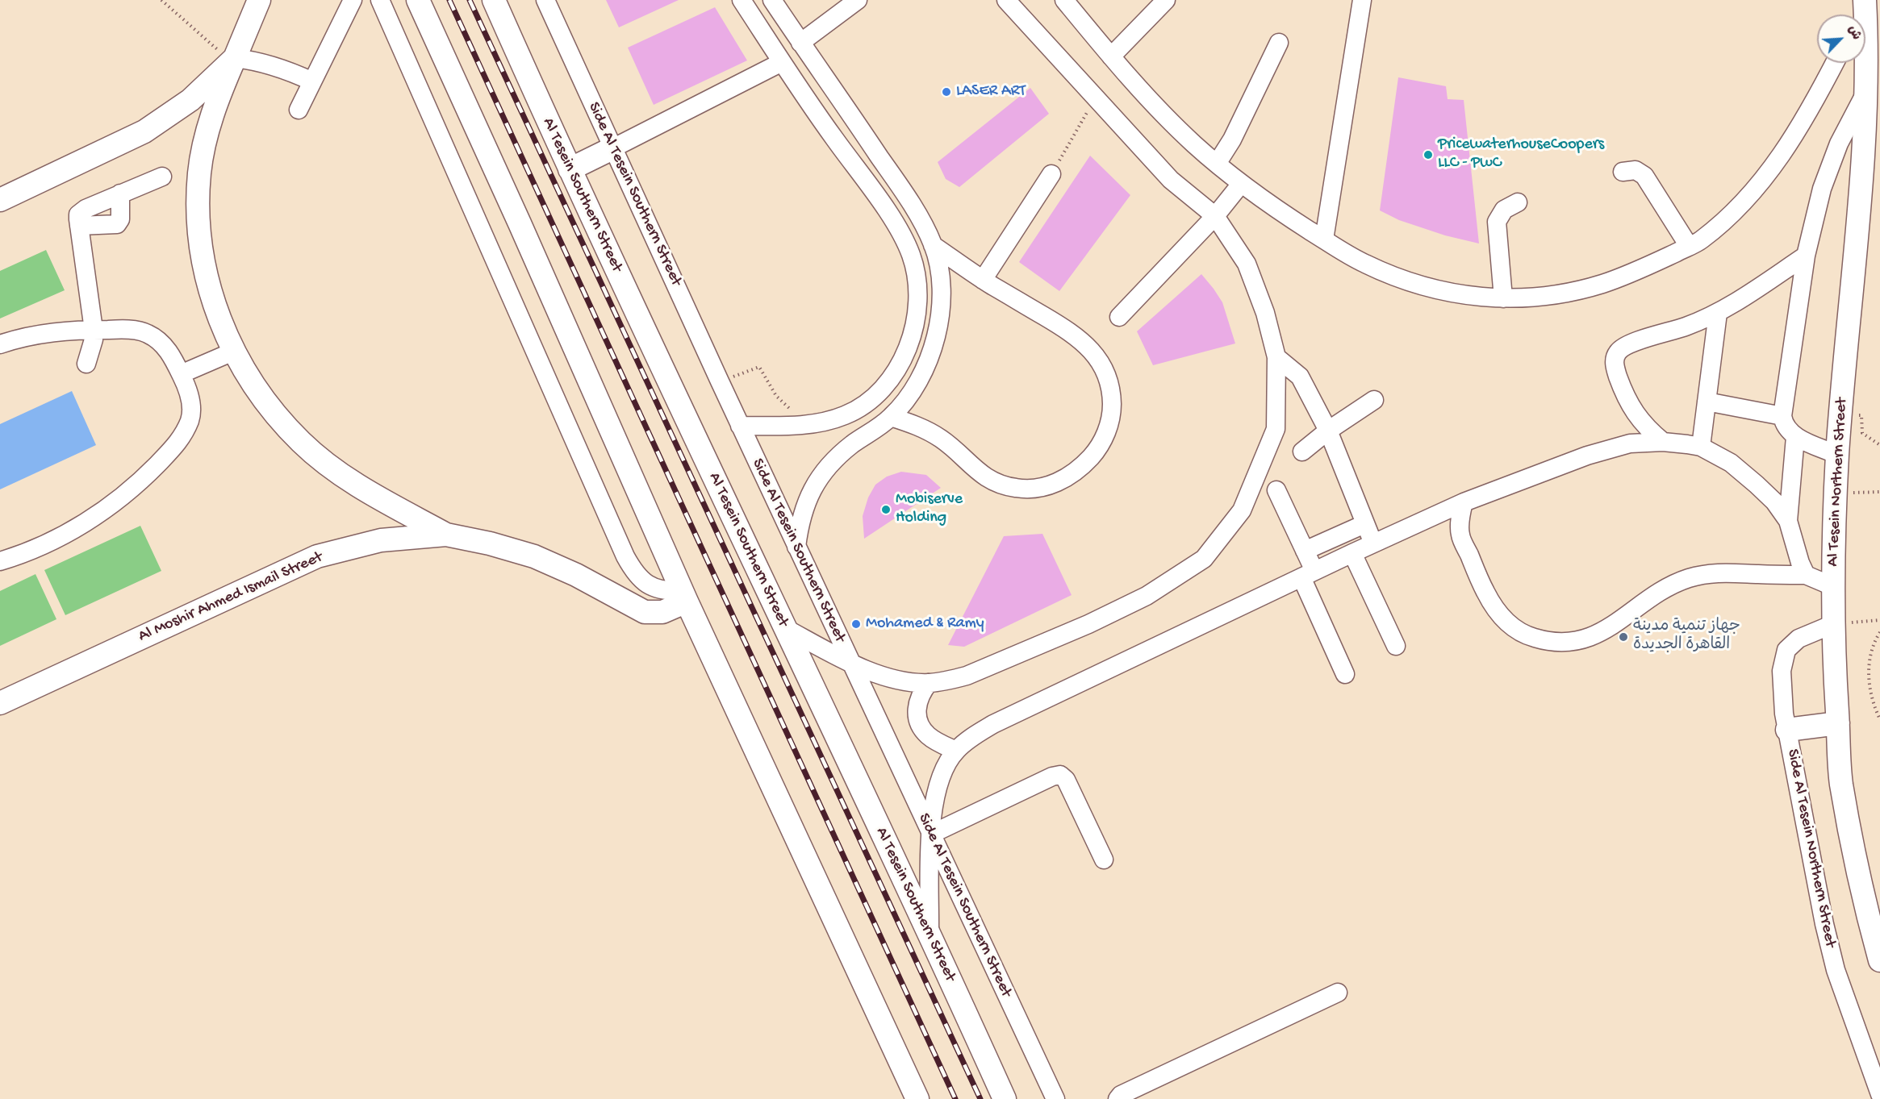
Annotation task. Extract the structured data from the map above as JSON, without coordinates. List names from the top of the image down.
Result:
{
  "streets": {
    "main road": ["Al Tesein Southern Street", "Al Tesein Northern Street", "Al Moshir Ahmed Ismail Street"],
    "street": ["Side Al Tesein Southern Street", "Side Al Tesein Northern Street"]
  },
  "crossings": [
    ["Al Tesein Northern Street", "Side Al Tesein Northern Street"]
  ],
  "places": [
    "LASER ART",
    "PricewaterhouseCoopers LLC - PwC",
    "Mobiserve Holding",
    "Mohamed & Ramy",
    "جهاز تنمية مدينة القاهرة الجديدة"
  ],
  "north": "top right"
}
